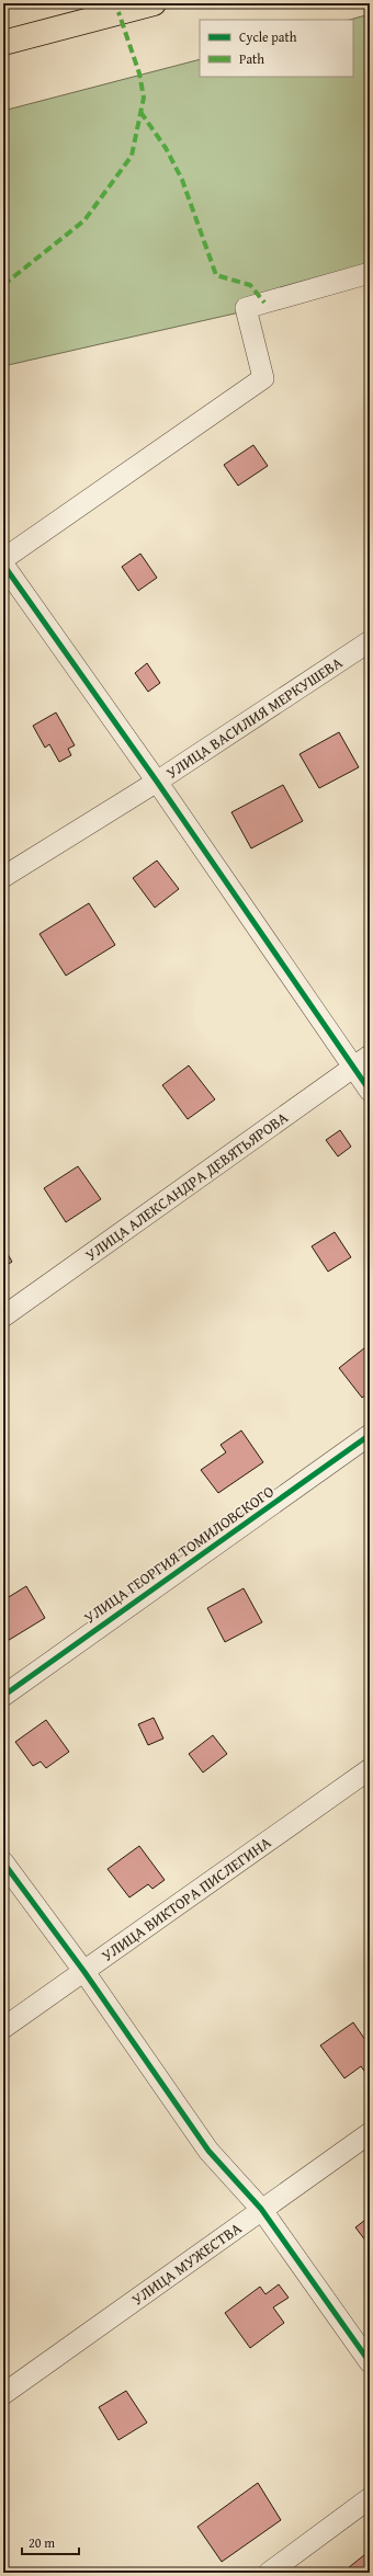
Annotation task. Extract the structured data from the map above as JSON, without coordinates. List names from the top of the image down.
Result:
{
  "streets": {
    "street": [
      "УЛИЦА ВАСИЛИЯ МЕРКУШЕВА",
      "УЛИЦА АЛЕКСАНДРА ДЕВЯТЬЯРОВА",
      "УЛИЦА ГЕОРГИЯ ТОМИЛОВСКОГО",
      "УЛИЦА ВИКТОРА ПИСЛЕГИНА",
      "УЛИЦА МУЖЕСТВА"
    ]
  },
  "legend": ["Cycle path", "Path"],
  "scale_bar": "20 m"
}
